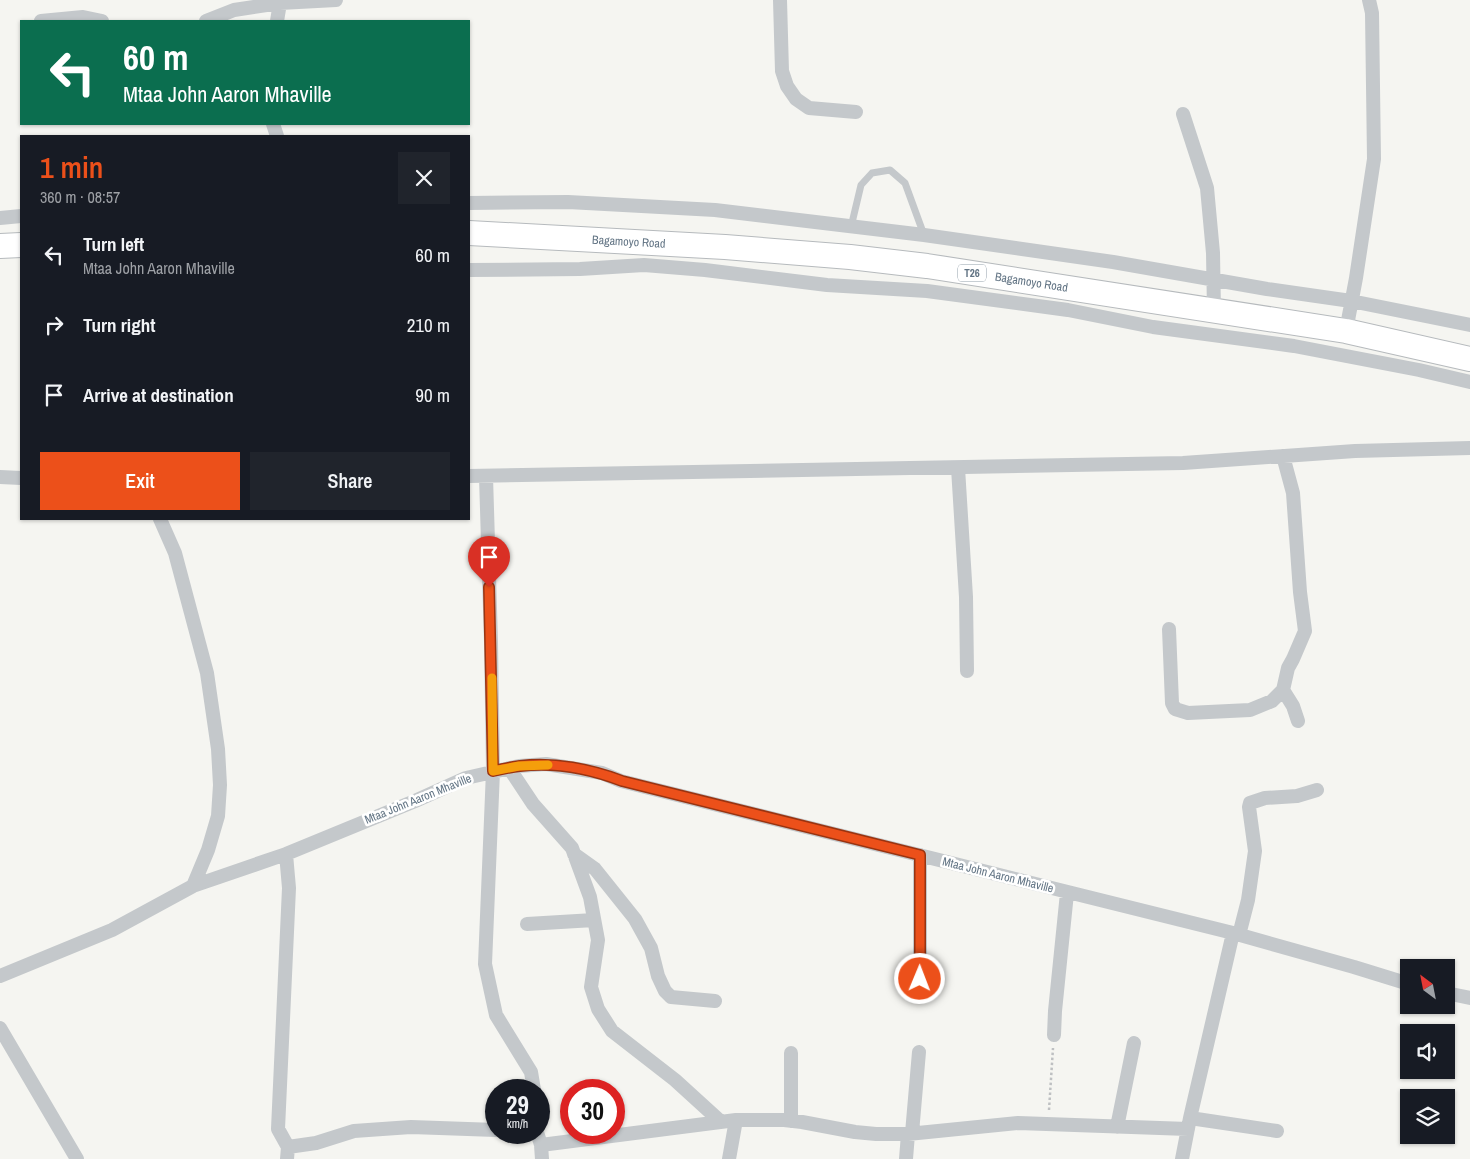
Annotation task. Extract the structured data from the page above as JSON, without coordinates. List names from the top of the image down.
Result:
{
  "streets": {
    "highway": ["Bagamoyo Road", "T26"],
    "street": ["Mtaa John Aaron Mhaville"]
  },
  "north": "top left",
  "page": {
    "turn": ["60 m", "Mtaa John Aaron Mhaville"],
    "heading": ["1 min", "360 m · 08:57"],
    "list": [
      {
        "name": "Turn left",
        "note": "Mtaa John Aaron Mhaville",
        "value": "60 m"
      },
      {
        "name": "Turn right",
        "value": "210 m"
      },
      {
        "name": "Arrive at destination",
        "value": "90 m"
      }
    ],
    "buttons": ["Exit", "Share"],
    "speed": "29 km/h",
    "limit": "30"
  }
}
